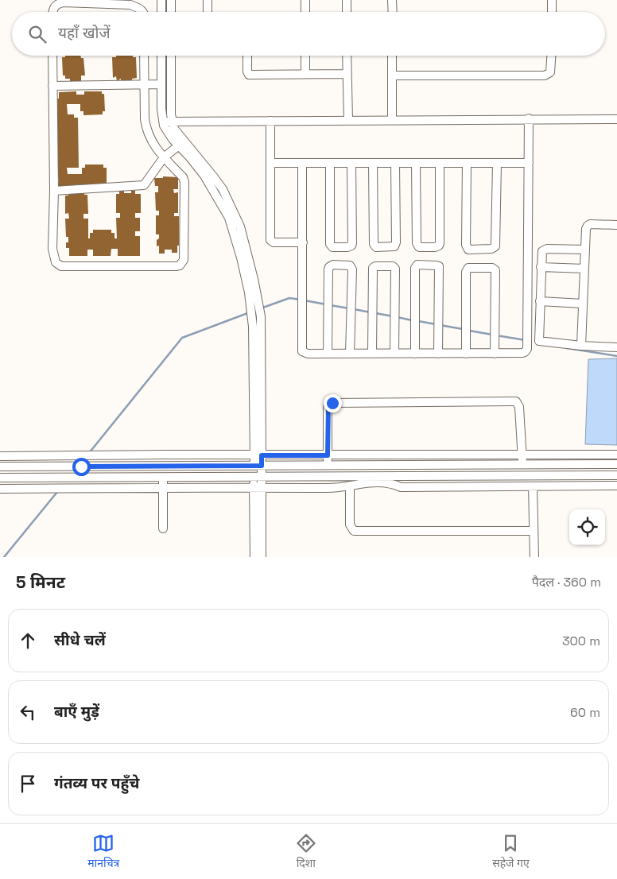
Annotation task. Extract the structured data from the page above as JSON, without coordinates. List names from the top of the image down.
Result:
{
  "page": {
    "search": "यहाँ खोजें",
    "heading": ["5 मिनट", "पैदल · 360 m"],
    "list": [
      ["सीधे चलें", "300 m"],
      ["बाएँ मुड़ें", "60 m"],
      "गंतव्य पर पहुँचे"
    ],
    "nav": ["मानचित्र", "दिशा", "सहेजे गए"]
  }
}
